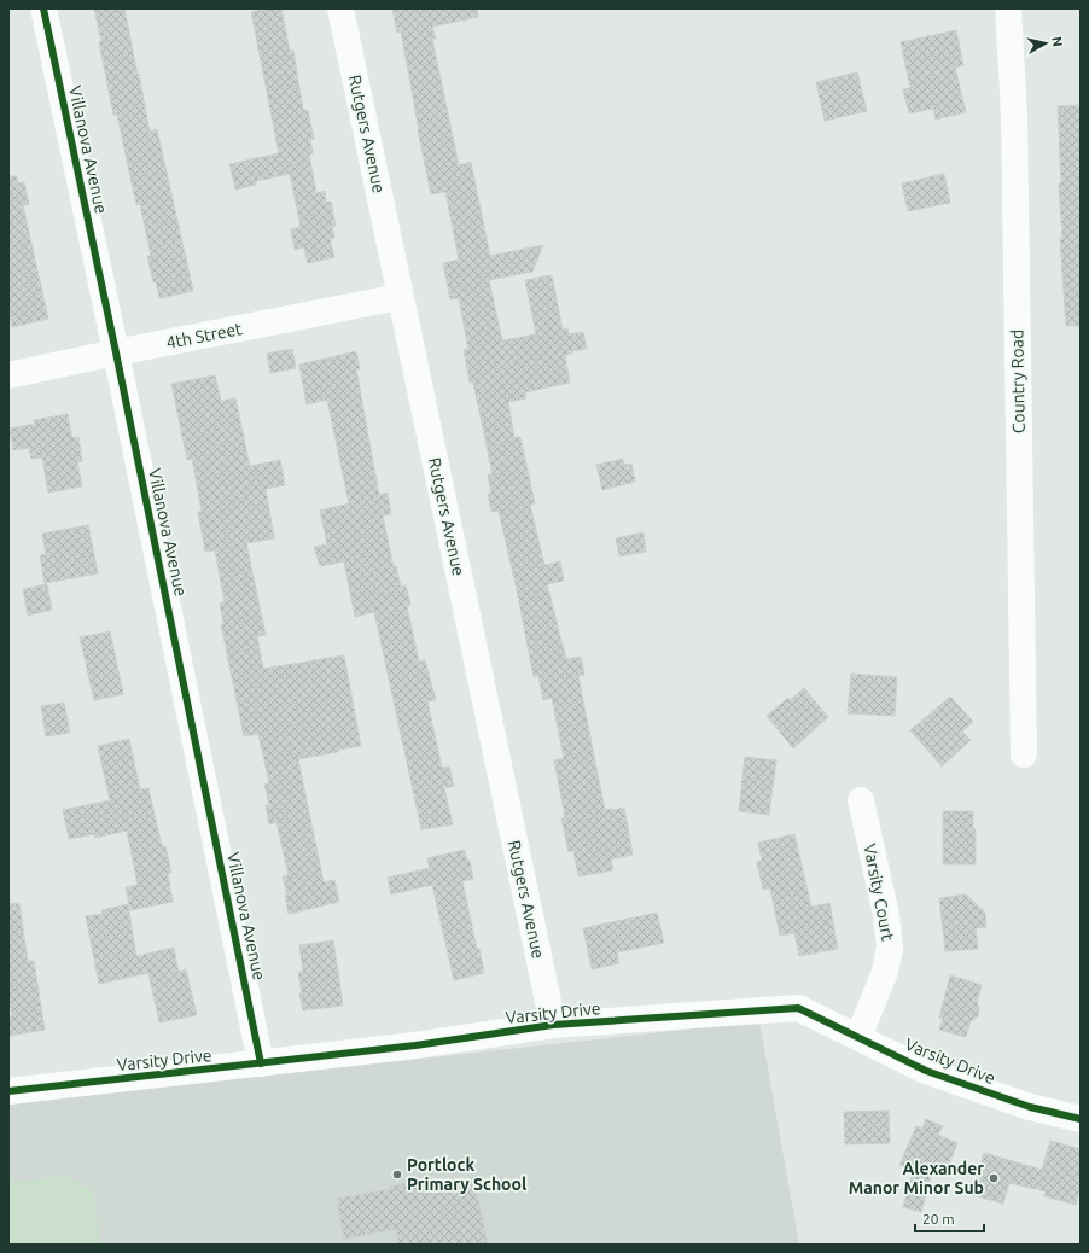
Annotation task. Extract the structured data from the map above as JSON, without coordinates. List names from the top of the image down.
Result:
{
  "streets": {
    "street": [
      "Rutgers Avenue",
      "Villanova Avenue",
      "4th Street",
      "Country Road",
      "Varsity Court",
      "Varsity Drive"
    ]
  },
  "crossings": [
    ["Rutgers Avenue", "4th Street"],
    ["Rutgers Avenue", "Varsity Drive"],
    ["Villanova Avenue", "4th Street"],
    ["Villanova Avenue", "Varsity Drive"],
    ["Varsity Court", "Varsity Drive"]
  ],
  "places": ["Portlock Primary School", "Alexander Manor Minor Sub"],
  "scale_bar": "20 m",
  "north": "right"
}
